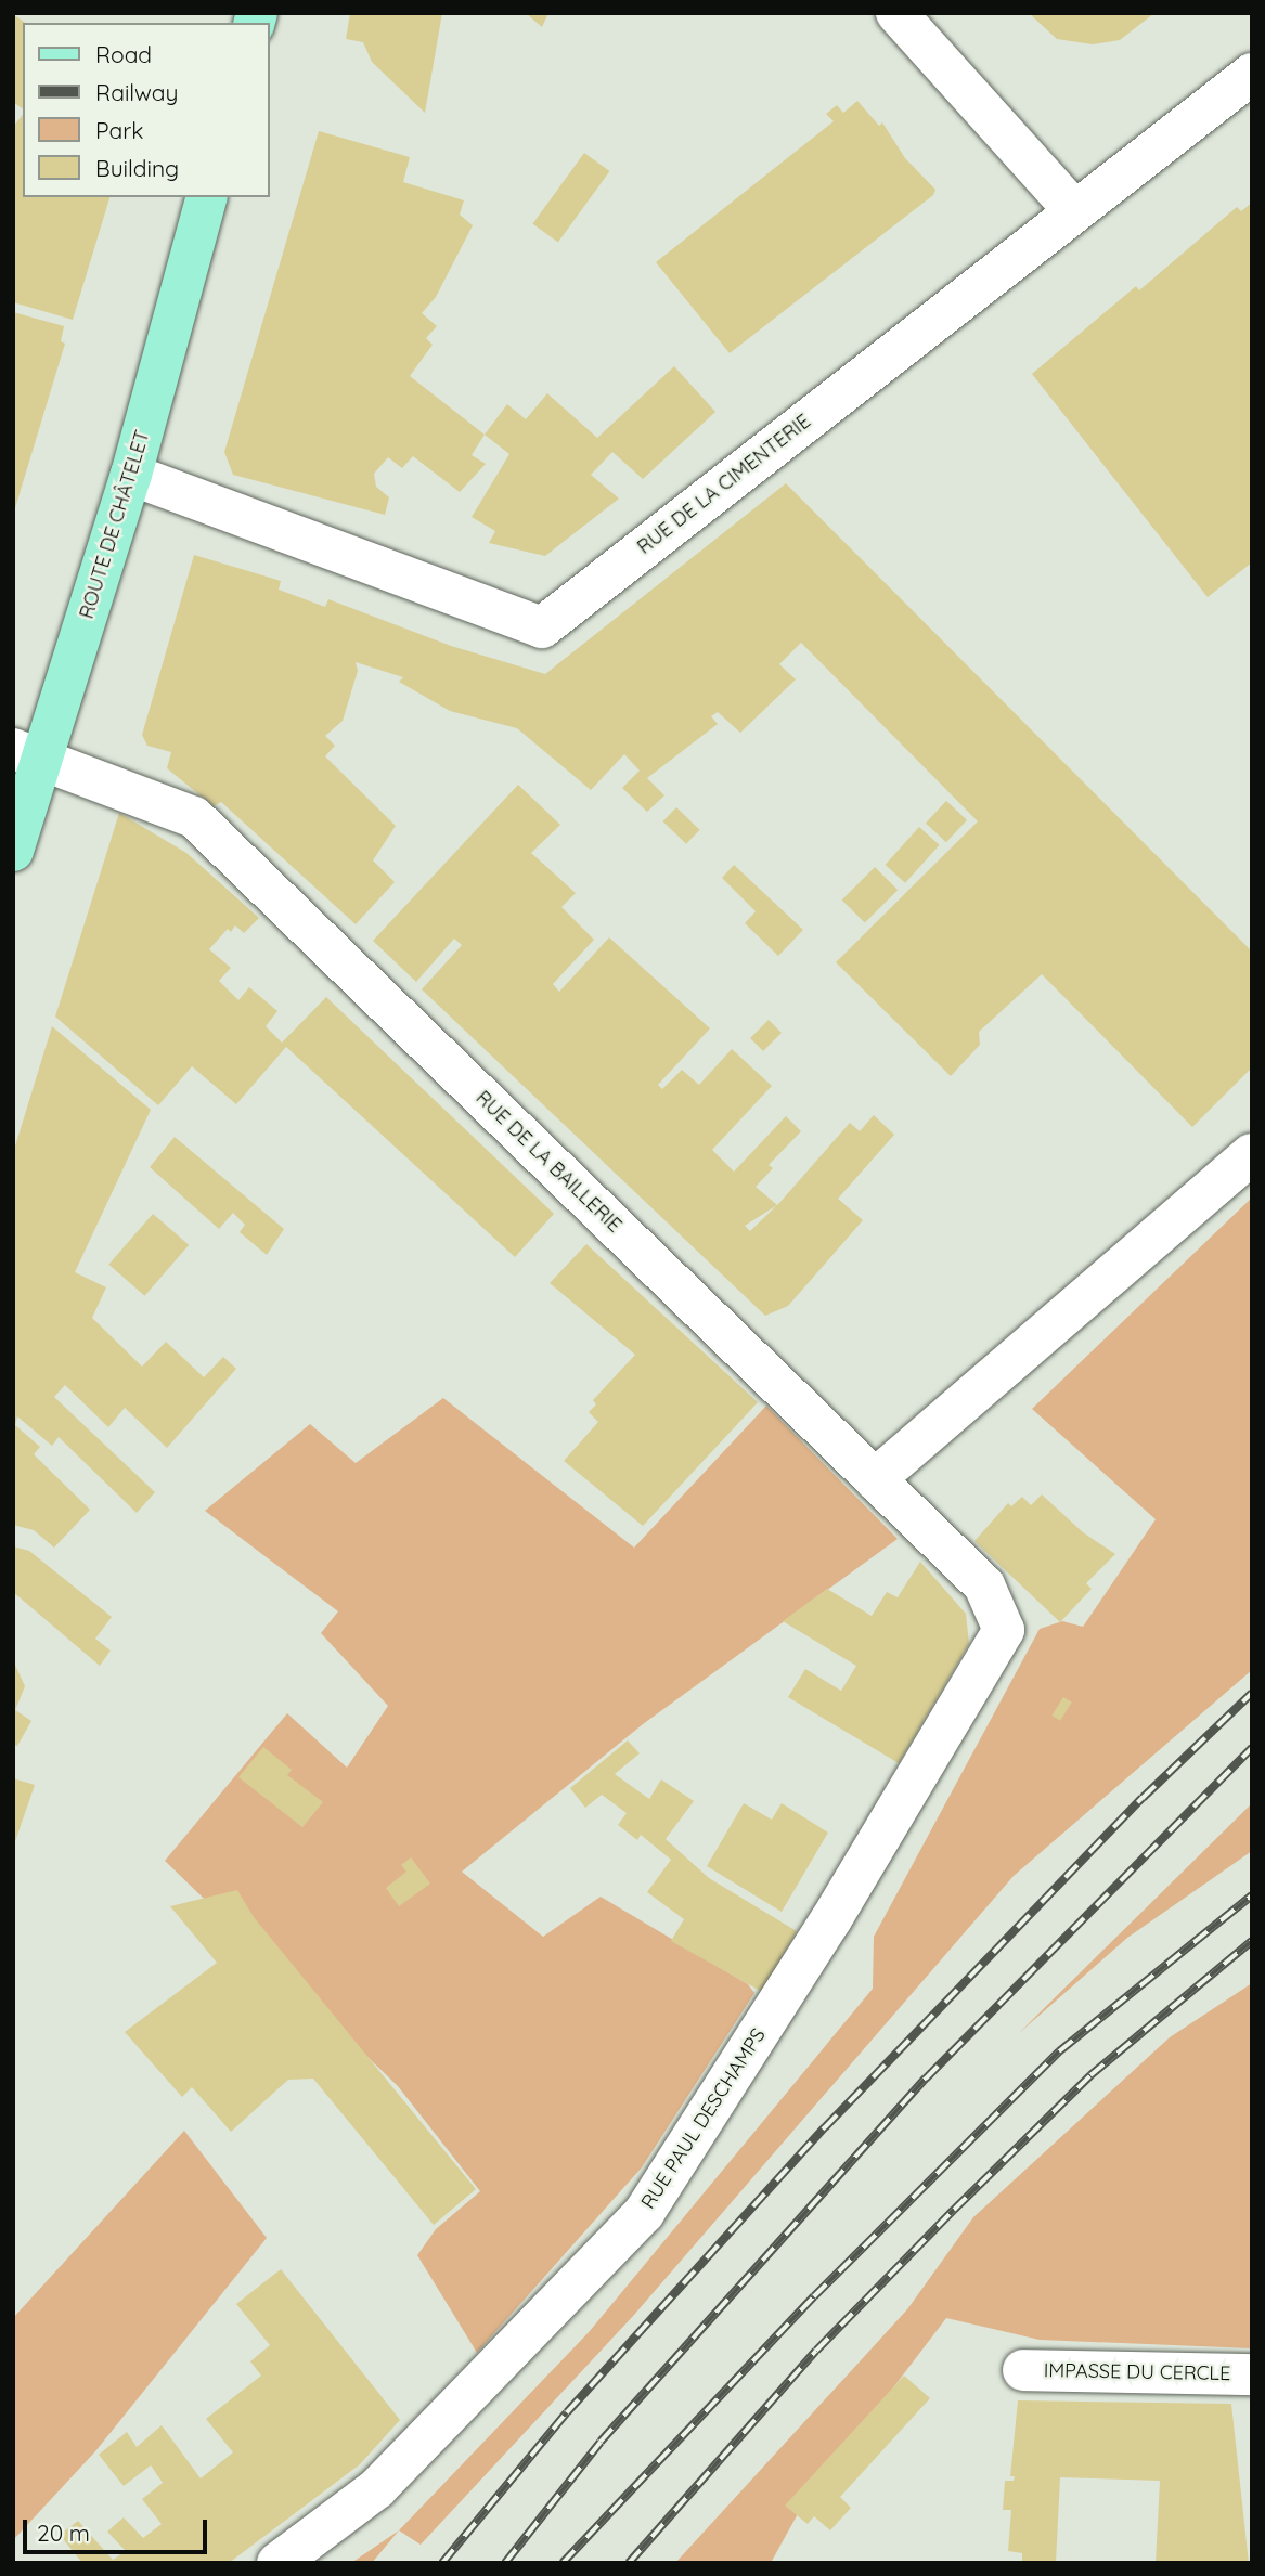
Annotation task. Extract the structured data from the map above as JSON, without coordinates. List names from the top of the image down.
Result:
{
  "streets": {
    "main road": ["ROUTE DE CHÂTELET"],
    "street": [
      "RUE DE LA CIMENTERIE",
      "RUE DE LA BAILLERIE",
      "RUE PAUL DESCHAMPS",
      "IMPASSE DU CERCLE"
    ]
  },
  "crossings": [
    ["RUE DE LA CIMENTERIE", "ROUTE DE CHÂTELET"],
    ["ROUTE DE CHÂTELET", "RUE DE LA BAILLERIE"],
    ["RUE DE LA BAILLERIE", "RUE PAUL DESCHAMPS"]
  ],
  "legend": [
    "Road",
    "Railway",
    "Park",
    "Building"
  ],
  "scale_bar": "20 m"
}
